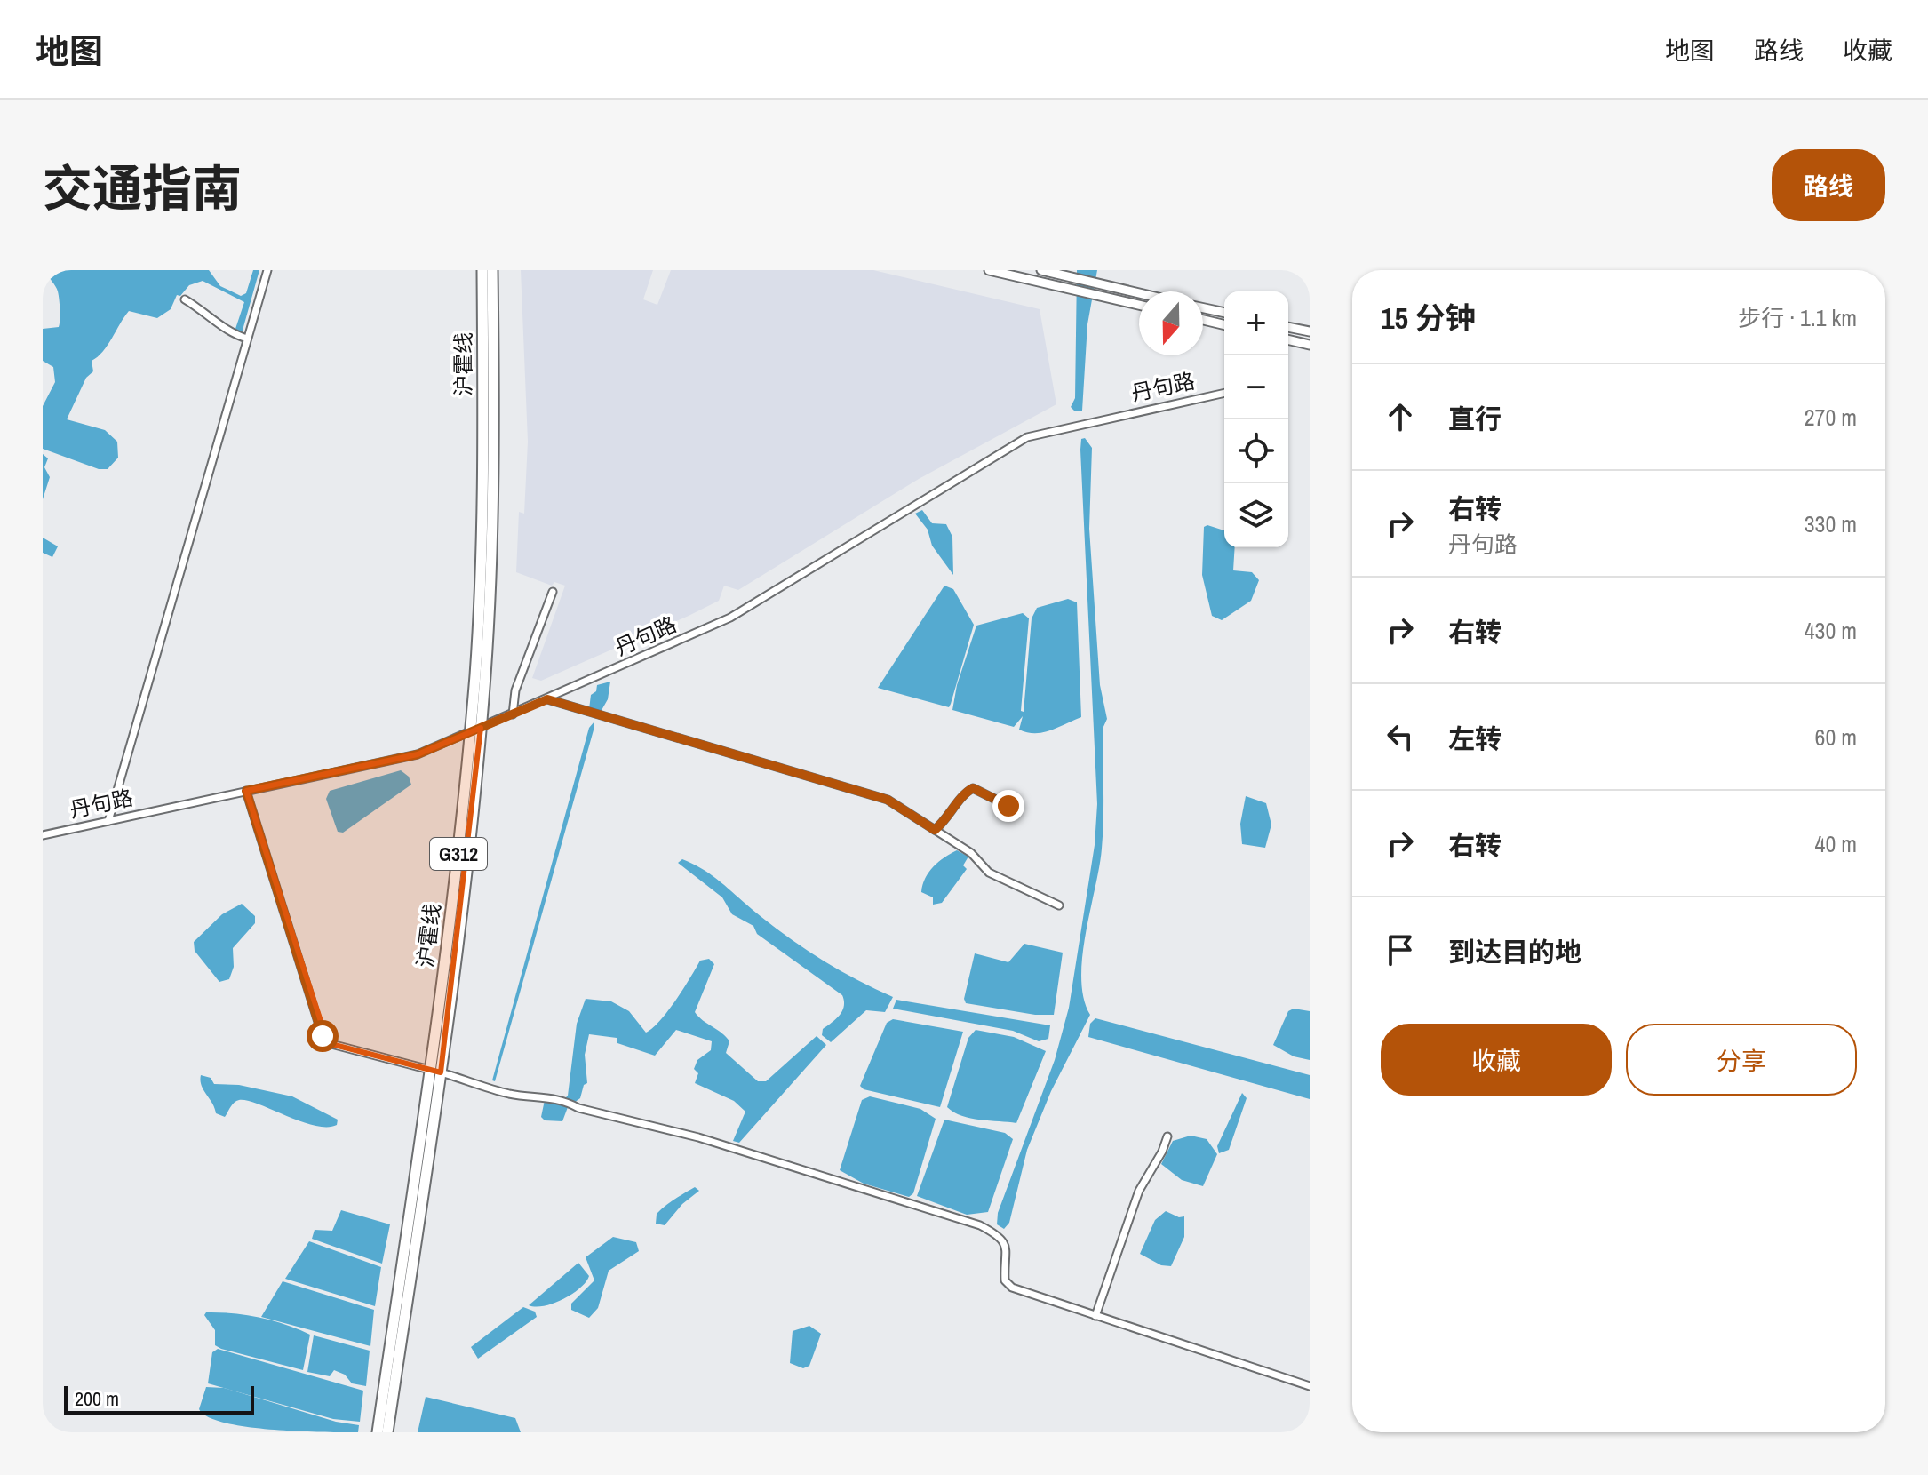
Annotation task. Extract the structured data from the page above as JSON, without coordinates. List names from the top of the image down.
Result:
{
  "streets": {
    "highway": ["沪霍线", "G312"],
    "street": ["丹句路"]
  },
  "crossings": [
    ["沪霍线", "丹句路"]
  ],
  "scale_bar": "200 m",
  "north": "bottom",
  "page": {
    "header": "地图",
    "nav": ["地图", "路线", "收藏"],
    "title": "交通指南",
    "buttons": [
      "路线",
      ["收藏", "分享"]
    ],
    "heading": ["15 分钟", "步行 · 1.1 km"],
    "map_buttons": ["+", "−"],
    "list": [
      ["直行", "270 m"],
      ["右转", "丹句路", "330 m"],
      ["右转", "430 m"],
      ["左转", "60 m"],
      ["右转", "40 m"],
      "到达目的地"
    ],
    "scale": "200 m"
  }
}
